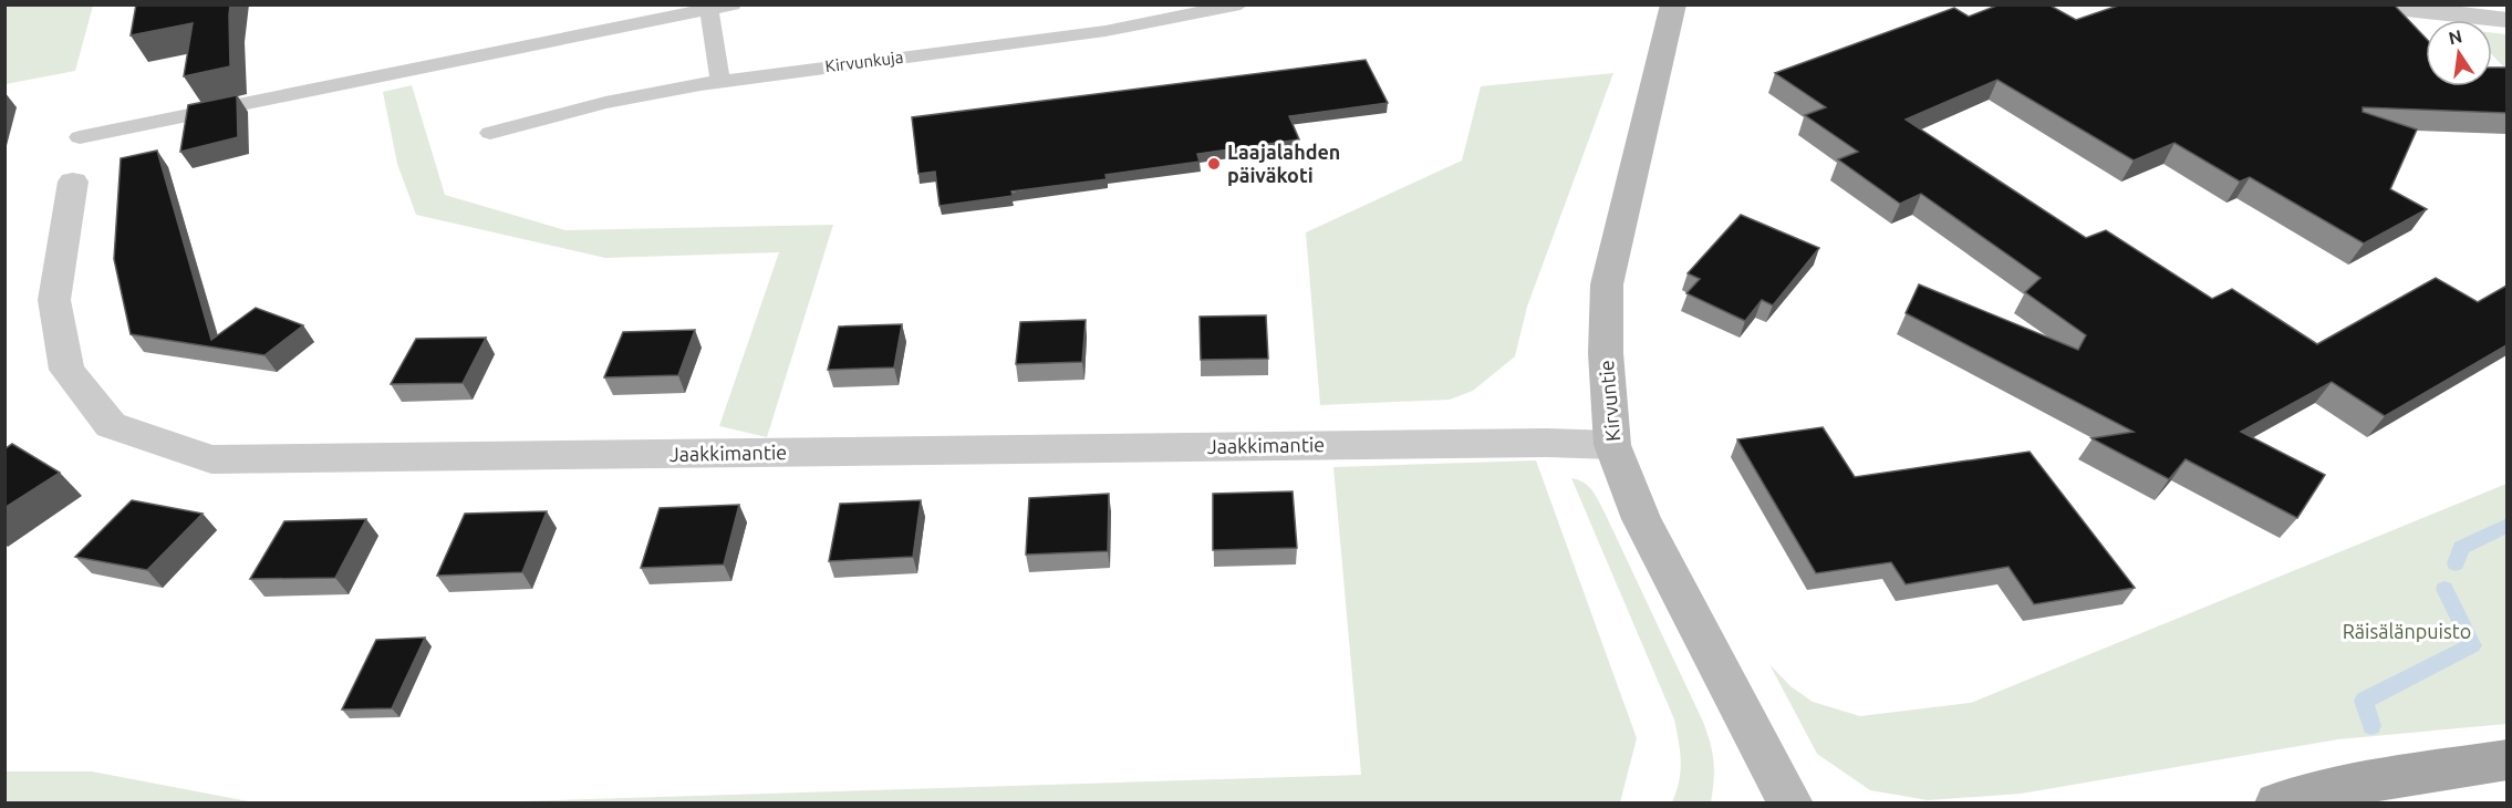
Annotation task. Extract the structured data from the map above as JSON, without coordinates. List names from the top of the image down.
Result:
{
  "streets": {
    "street": ["Kirvuntie", "Jaakkimantie"],
    "lane": ["Kirvunkuja"]
  },
  "crossings": [
    ["Kirvuntie", "Jaakkimantie"]
  ],
  "parks": ["Räisälänpuisto"],
  "places": ["Laajalahden päiväkoti"],
  "north": "top"
}
